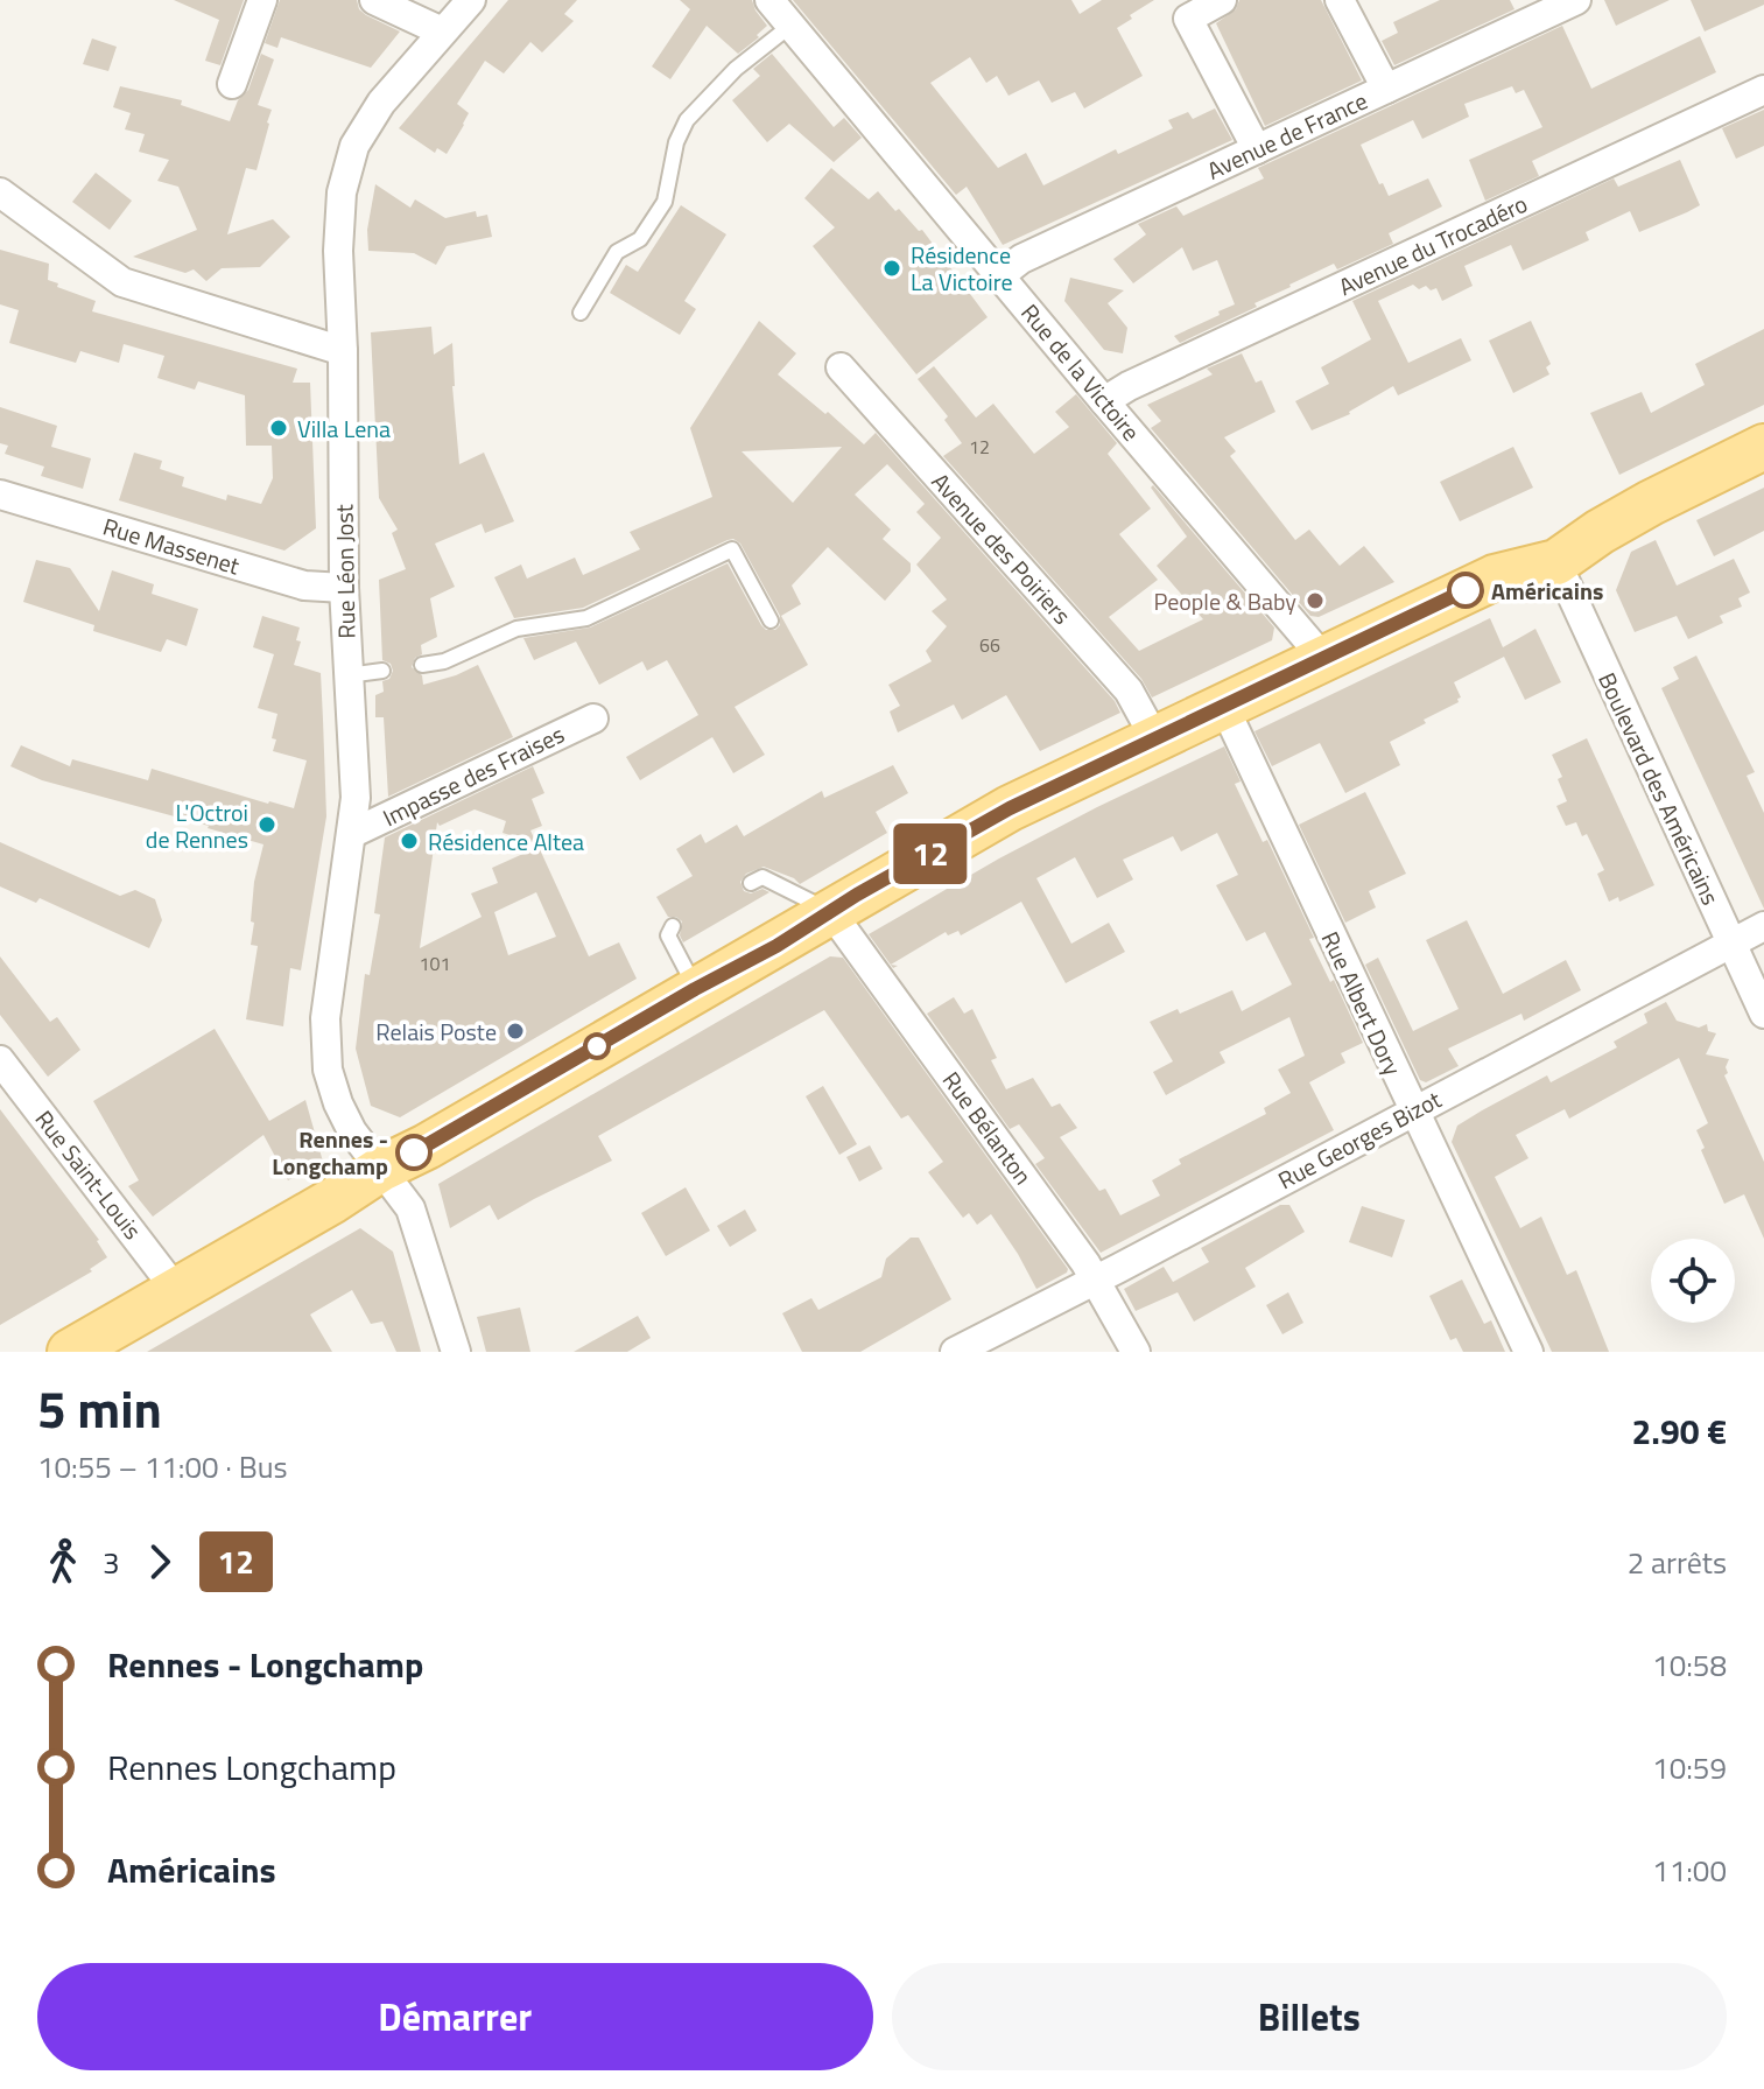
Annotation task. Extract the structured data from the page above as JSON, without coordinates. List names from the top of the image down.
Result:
{
  "streets": {
    "street": [
      "Avenue de France",
      "Avenue du Trocadéro",
      "Rue de la Victoire",
      "Rue Massenet",
      "Avenue des Poiriers",
      "Rue Léon Jost",
      "Impasse des Fraises",
      "Boulevard des Américains",
      "Rue Albert Dory",
      "Rue Bélanton",
      "Rue Georges Bizot",
      "Rue Saint-Louis"
    ]
  },
  "crossings": [
    ["Avenue de France", "Rue de la Victoire"],
    ["Avenue du Trocadéro", "Rue de la Victoire"],
    ["Rue Massenet", "Rue Léon Jost"],
    ["Rue Léon Jost", "Impasse des Fraises"],
    ["Boulevard des Américains", "Rue Georges Bizot"],
    ["Rue Albert Dory", "Rue Georges Bizot"],
    ["Rue Bélanton", "Rue Georges Bizot"]
  ],
  "places": [
    "Résidence La Victoire",
    "Villa Lena",
    "Américains",
    "People & Baby",
    "L'Octroi de Rennes",
    "Résidence Altea",
    "Relais Poste",
    "Rennes - Longchamp"
  ],
  "lines": ["bus line 12"],
  "house_numbers": ["12", "66", "101"],
  "page": {
    "on_map": "12",
    "heading": ["5 min", "10:55 – 11:00 · Bus", "2.90 €"],
    "legs": ["3", "12", "2 arrêts"],
    "list": [
      {
        "name": "Rennes - Longchamp",
        "value": "10:58"
      },
      {
        "name": "Rennes Longchamp",
        "value": "10:59"
      },
      {
        "name": "Américains",
        "value": "11:00"
      }
    ],
    "buttons": ["Démarrer", "Billets"]
  }
}
